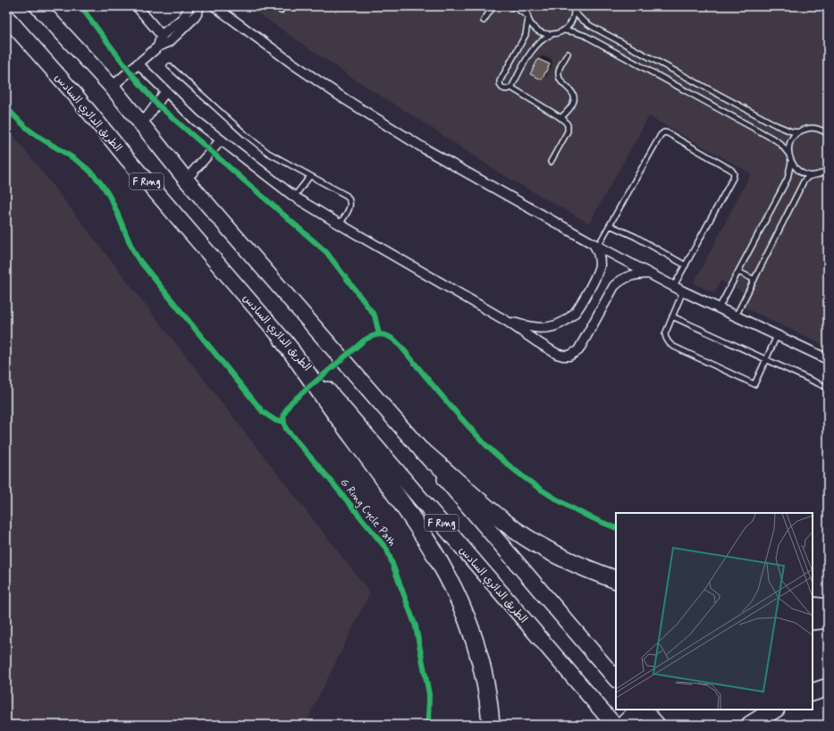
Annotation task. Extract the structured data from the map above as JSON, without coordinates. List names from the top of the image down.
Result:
{
  "streets": {
    "highway": ["الطريق الدائري السادس", "F Ring"],
    "cycle path": ["G Ring Cycle Path"]
  }
}
